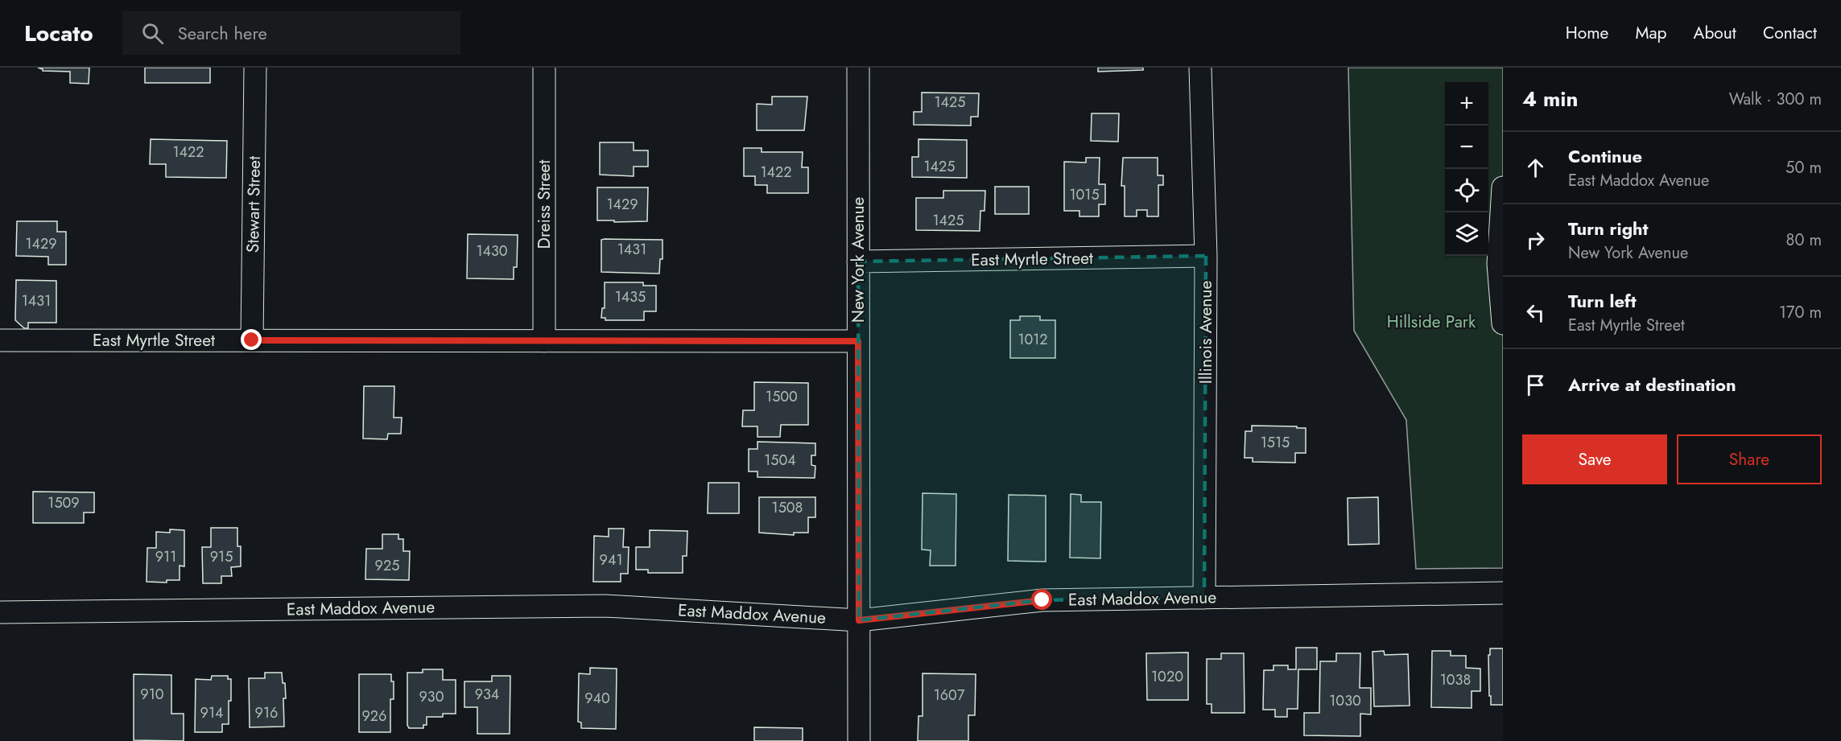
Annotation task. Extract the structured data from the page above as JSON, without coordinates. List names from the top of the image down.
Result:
{
  "streets": {
    "street": [
      "Stewart Street",
      "Dreiss Street",
      "East Myrtle Street",
      "New York Avenue",
      "Illinois Avenue",
      "East Maddox Avenue"
    ]
  },
  "crossings": [
    ["Stewart Street", "East Myrtle Street"],
    ["Dreiss Street", "East Myrtle Street"],
    ["East Myrtle Street", "New York Avenue"],
    ["East Myrtle Street", "Illinois Avenue"],
    ["New York Avenue", "East Maddox Avenue"],
    ["Illinois Avenue", "East Maddox Avenue"]
  ],
  "parks": ["Hillside Park"],
  "house_numbers": [
    "1425",
    "1422",
    "1425",
    "1422",
    "1015",
    "1429",
    "1425",
    "1429",
    "1431",
    "1430",
    "1435",
    "1431",
    "1012",
    "1500",
    "1515",
    "1504",
    "1509",
    "1508",
    "911",
    "915",
    "941",
    "925",
    "1020",
    "1038",
    "910",
    "934",
    "1607",
    "930",
    "940",
    "1030",
    "914",
    "916",
    "926"
  ],
  "page": {
    "header": "Locato",
    "search": "Search here",
    "nav": [
      "Home",
      "Map",
      "About",
      "Contact"
    ],
    "heading": ["4 min", "Walk · 300 m"],
    "map_buttons": ["+", "−"],
    "list": [
      ["Continue", "East Maddox Avenue", "50 m"],
      ["Turn right", "New York Avenue", "80 m"],
      ["Turn left", "East Myrtle Street", "170 m"],
      "Arrive at destination"
    ],
    "buttons": ["Save", "Share"]
  }
}
